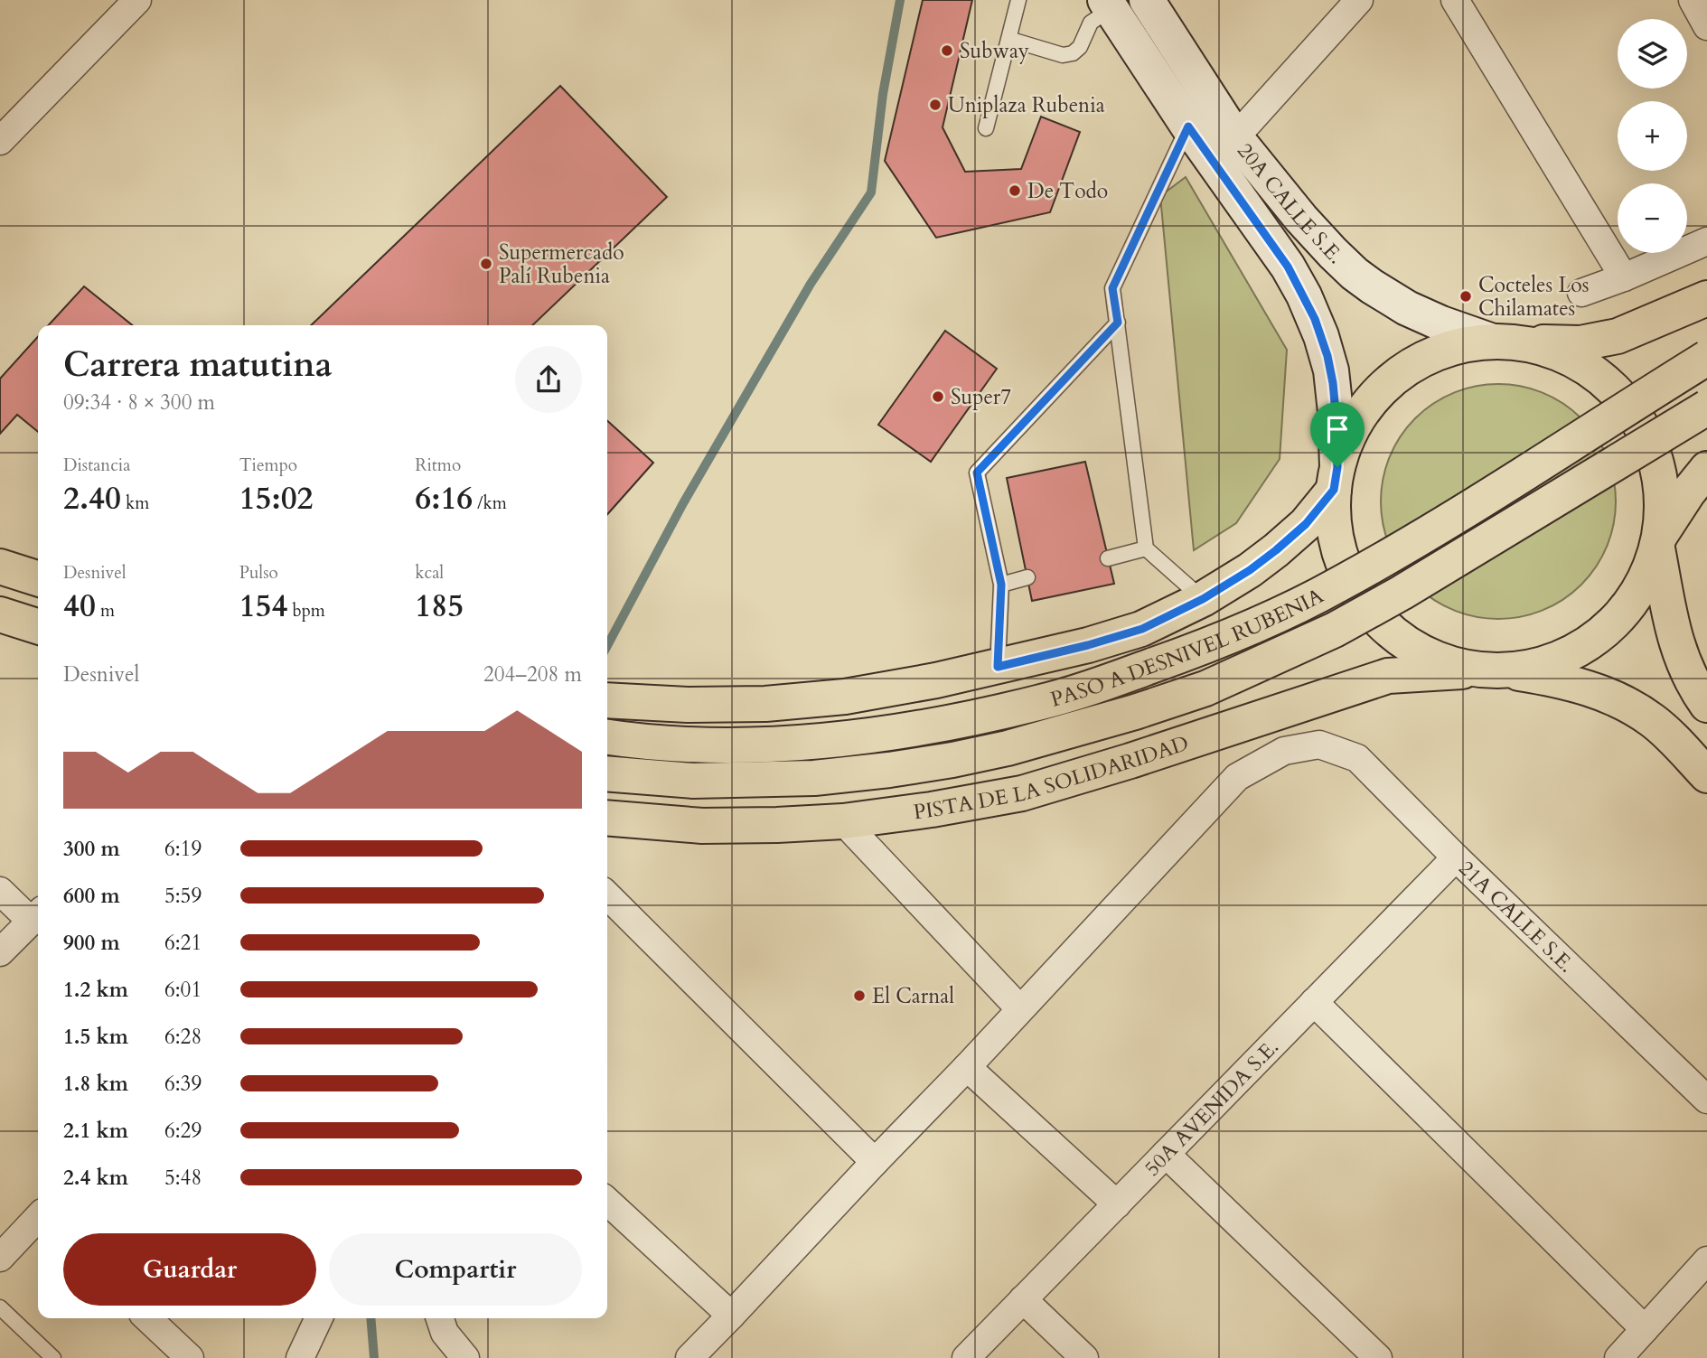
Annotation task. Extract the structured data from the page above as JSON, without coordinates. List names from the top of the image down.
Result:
{
  "streets": {
    "main road": ["PASO A DESNIVEL RUBENIA", "PISTA DE LA SOLIDARIDAD"],
    "street": ["20A CALLE S.E.", "21A CALLE S.E.", "50A AVENIDA S.E."]
  },
  "crossings": [
    ["21A CALLE S.E.", "50A AVENIDA S.E."]
  ],
  "places": [
    "Subway",
    "Uniplaza Rubenia",
    "De Todo",
    "Supermercado Palí Rubenia",
    "Cocteles Los Chilamates",
    "Super7",
    "El Carnal"
  ],
  "page": {
    "map_buttons": ["+", "−"],
    "heading": ["Carrera matutina", "09:34 · 8 × 300 m"],
    "stats": [
      ["Distancia", "2.40 km"],
      ["Tiempo", "15:02"],
      ["Ritmo", "6:16 /km"],
      ["Desnivel", "40 m"],
      ["Pulso", "154 bpm"],
      ["kcal", "185"]
    ],
    "chart": ["Desnivel", "204–208 m"],
    "list": [
      {
        "name": "300 m",
        "note": "6:19"
      },
      {
        "name": "600 m",
        "note": "5:59"
      },
      {
        "name": "900 m",
        "note": "6:21"
      },
      {
        "name": "1.2 km",
        "note": "6:01"
      },
      {
        "name": "1.5 km",
        "note": "6:28"
      },
      {
        "name": "1.8 km",
        "note": "6:39"
      },
      {
        "name": "2.1 km",
        "note": "6:29"
      },
      {
        "name": "2.4 km",
        "note": "5:48"
      }
    ],
    "buttons": ["Guardar", "Compartir"]
  }
}
